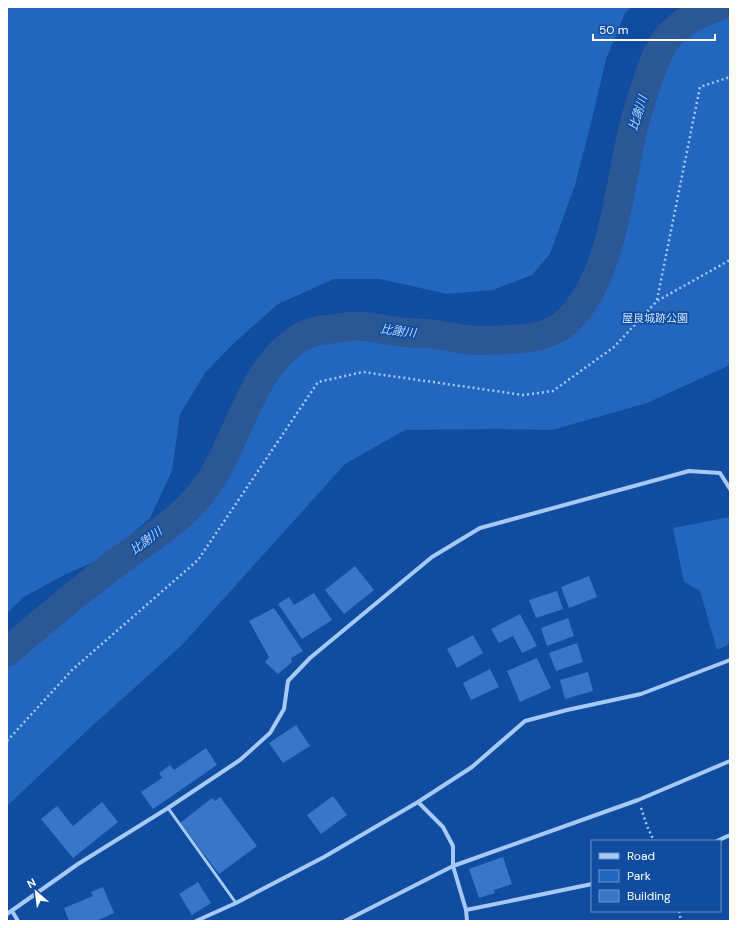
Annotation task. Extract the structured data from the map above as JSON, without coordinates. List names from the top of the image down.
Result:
{
  "water": ["比謝川"],
  "parks": ["屋良城跡公園"],
  "legend": ["Road", "Park", "Building"],
  "scale_bar": "50 m",
  "north": "top left"
}
